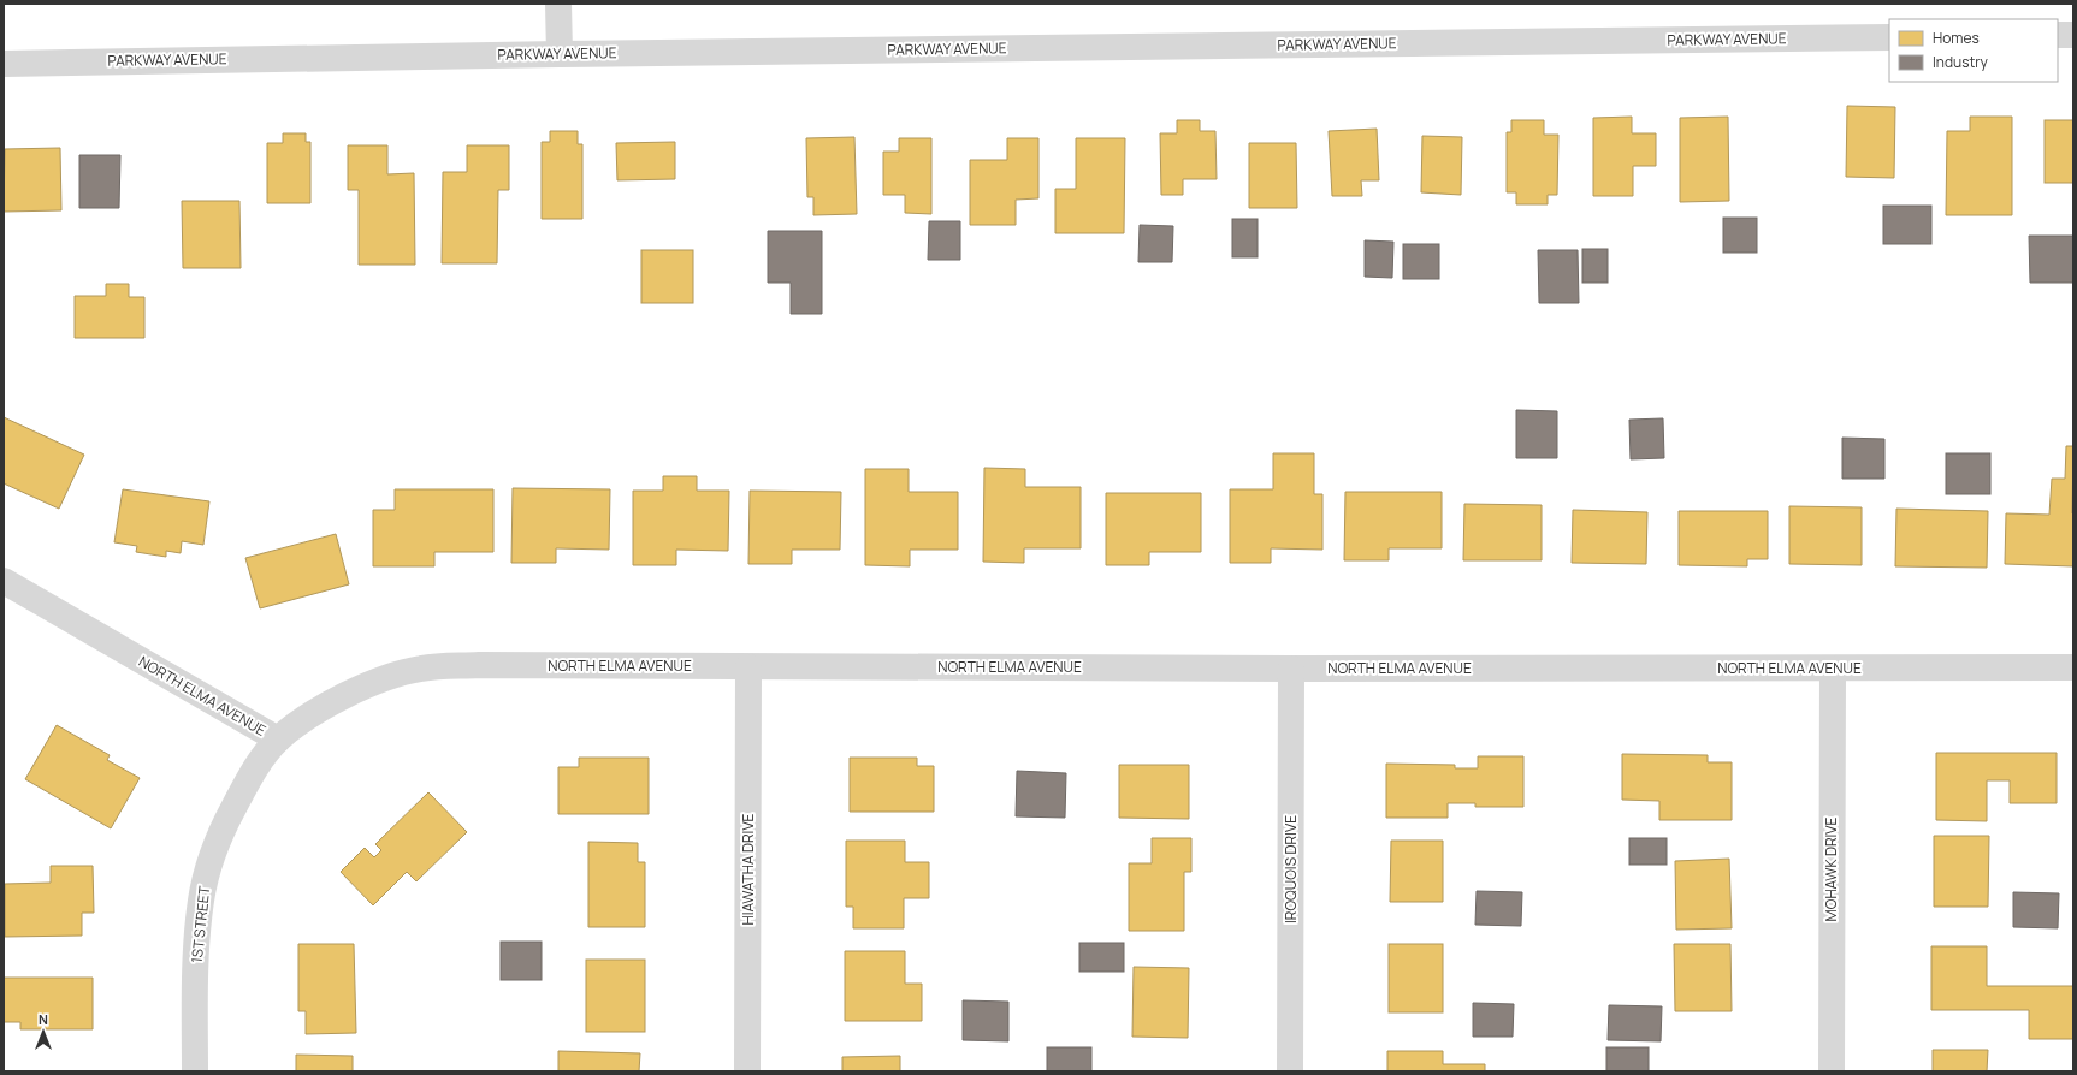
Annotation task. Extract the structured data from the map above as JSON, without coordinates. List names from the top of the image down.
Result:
{
  "streets": {
    "street": [
      "PARKWAY AVENUE",
      "NORTH ELMA AVENUE",
      "HIAWATHA DRIVE",
      "IROQUOIS DRIVE",
      "MOHAWK DRIVE",
      "1ST STREET"
    ]
  },
  "crossings": [
    ["NORTH ELMA AVENUE", "HIAWATHA DRIVE"],
    ["NORTH ELMA AVENUE", "IROQUOIS DRIVE"],
    ["NORTH ELMA AVENUE", "MOHAWK DRIVE"],
    ["NORTH ELMA AVENUE", "1ST STREET"]
  ],
  "legend": ["Homes", "Industry"],
  "north": "top"
}
